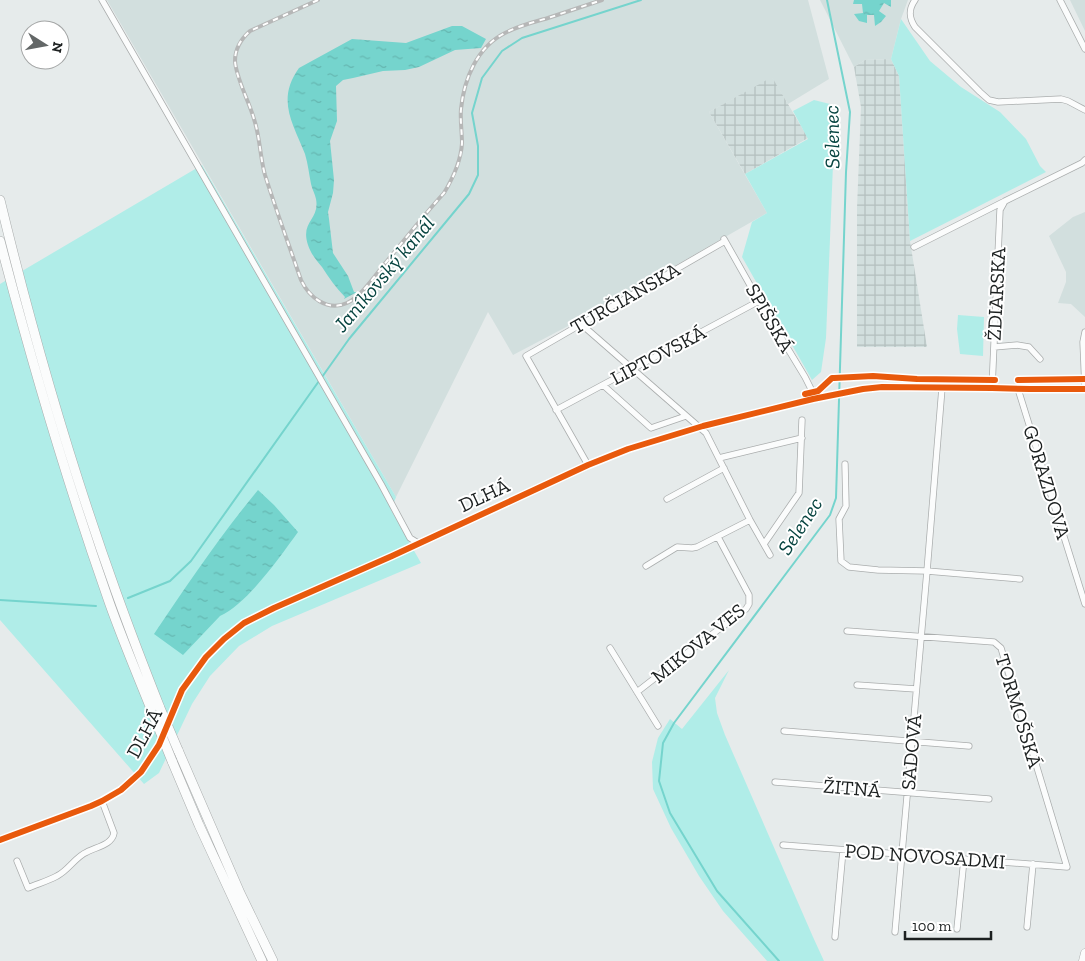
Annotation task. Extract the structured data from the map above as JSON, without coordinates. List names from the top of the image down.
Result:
{
  "streets": {
    "street": [
      "ŽDIARSKA",
      "TURČIANSKA",
      "SPIŠSKÁ",
      "LIPTOVSKÁ",
      "GORAZDOVA",
      "DLHÁ",
      "MIKOVA VES",
      "TORMOŠSKÁ",
      "SADOVÁ",
      "ŽITNÁ",
      "POD NOVOSADMI"
    ]
  },
  "crossings": [
    ["ŽDIARSKA", "DLHÁ"],
    ["TURČIANSKA", "SPIŠSKÁ"],
    ["TURČIANSKA", "LIPTOVSKÁ"],
    ["SPIŠSKÁ", "LIPTOVSKÁ"],
    ["SPIŠSKÁ", "DLHÁ"],
    ["GORAZDOVA", "DLHÁ"],
    ["DLHÁ", "SADOVÁ"],
    ["TORMOŠSKÁ", "SADOVÁ"],
    ["TORMOŠSKÁ", "POD NOVOSADMI"],
    ["SADOVÁ", "ŽITNÁ"],
    ["SADOVÁ", "POD NOVOSADMI"]
  ],
  "water": ["Selenec", "Janíkovský kanál"],
  "scale_bar": "100 m",
  "north": "right"
}
